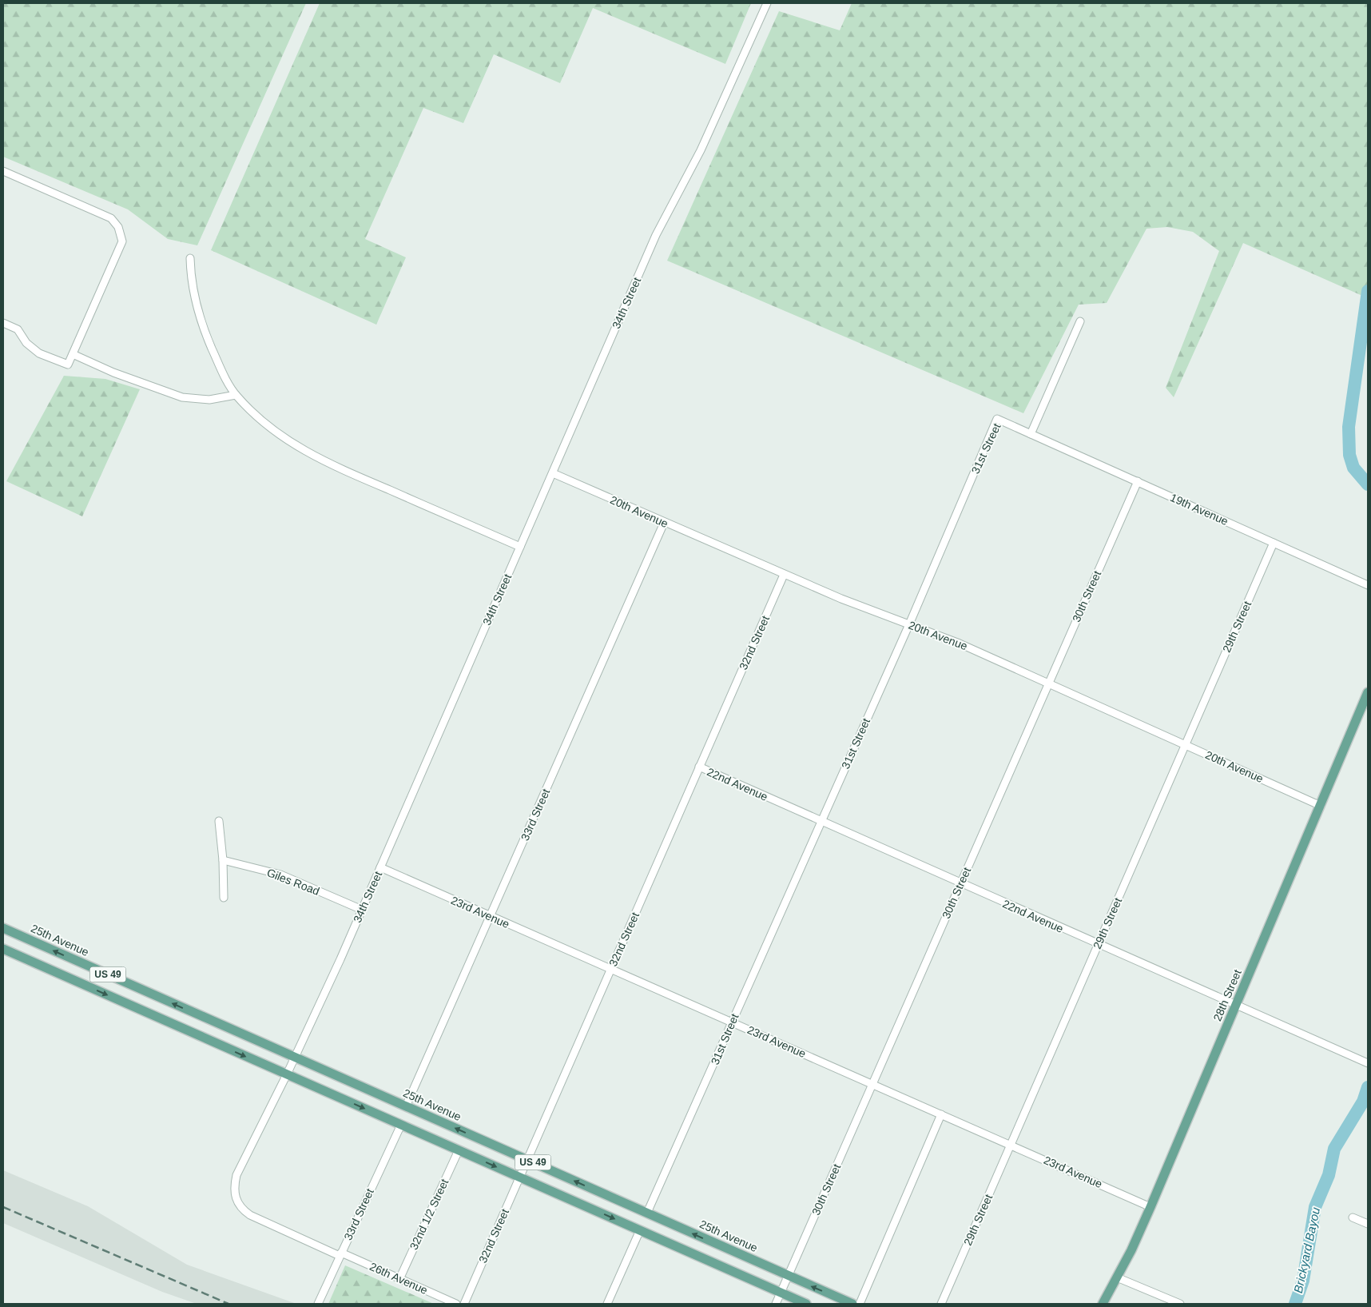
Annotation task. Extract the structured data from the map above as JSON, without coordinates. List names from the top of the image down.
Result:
{
  "streets": {
    "main road": ["25th Avenue", "US 49", "28th Street"],
    "street": [
      "34th Street",
      "31st Street",
      "19th Avenue",
      "20th Avenue",
      "30th Street",
      "29th Street",
      "32nd Street",
      "22nd Avenue",
      "33rd Street",
      "Giles Road",
      "23rd Avenue",
      "32nd 1/2 Street",
      "26th Avenue"
    ]
  },
  "crossings": [
    ["34th Street", "20th Avenue"],
    ["34th Street", "Giles Road"],
    ["34th Street", "23rd Avenue"],
    ["34th Street", "25th Avenue"],
    ["34th Street", "US 49"],
    ["34th Street", "26th Avenue"],
    ["31st Street", "19th Avenue"],
    ["31st Street", "20th Avenue"],
    ["31st Street", "22nd Avenue"],
    ["31st Street", "23rd Avenue"],
    ["31st Street", "25th Avenue"],
    ["19th Avenue", "30th Street"],
    ["19th Avenue", "29th Street"],
    ["20th Avenue", "30th Street"],
    ["20th Avenue", "29th Street"],
    ["20th Avenue", "32nd Street"],
    ["20th Avenue", "33rd Street"],
    ["20th Avenue", "28th Street"],
    ["30th Street", "22nd Avenue"],
    ["30th Street", "23rd Avenue"],
    ["30th Street", "25th Avenue"],
    ["30th Street", "US 49"],
    ["29th Street", "22nd Avenue"],
    ["29th Street", "23rd Avenue"],
    ["32nd Street", "22nd Avenue"],
    ["32nd Street", "23rd Avenue"],
    ["32nd Street", "25th Avenue"],
    ["32nd Street", "US 49"],
    ["22nd Avenue", "28th Street"],
    ["33rd Street", "23rd Avenue"],
    ["33rd Street", "25th Avenue"],
    ["33rd Street", "US 49"],
    ["33rd Street", "26th Avenue"],
    ["23rd Avenue", "28th Street"],
    ["US 49", "32nd 1/2 Street"],
    ["32nd 1/2 Street", "26th Avenue"]
  ],
  "water": ["Brickyard Bayou"]
}
